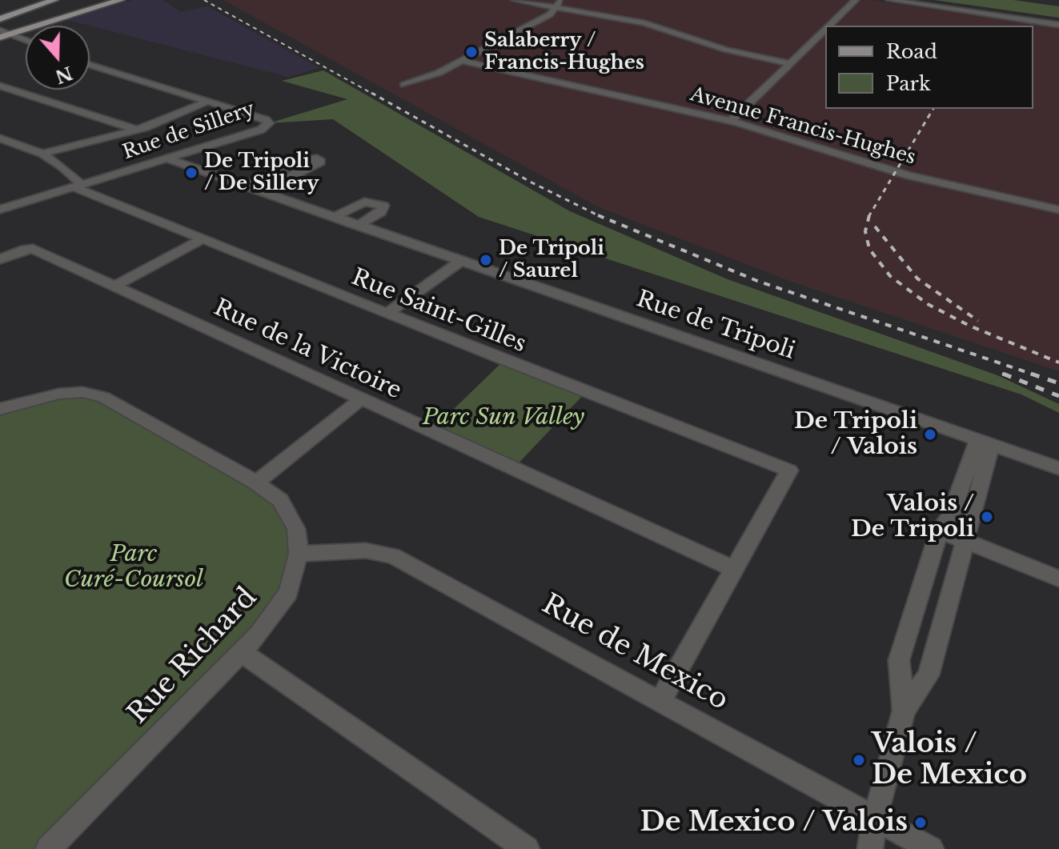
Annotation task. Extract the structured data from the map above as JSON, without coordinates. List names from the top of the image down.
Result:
{
  "streets": {
    "street": [
      "Avenue Francis-Hughes",
      "Rue de Sillery",
      "Rue Saint-Gilles",
      "Rue de Tripoli",
      "Rue de la Victoire",
      "Rue de Mexico",
      "Rue Richard"
    ]
  },
  "crossings": [
    ["Rue de Sillery", "Rue Saint-Gilles"],
    ["Rue de Sillery", "Rue de Tripoli"],
    ["Rue Saint-Gilles", "Rue de la Victoire"],
    ["Rue de Mexico", "Rue Richard"]
  ],
  "parks": ["Parc Sun Valley", "Parc Curé-Coursol"],
  "places": [
    "Salaberry / Francis-Hughes",
    "De Tripoli / De Sillery",
    "De Tripoli / Saurel",
    "De Tripoli / Valois",
    "Valois / De Tripoli",
    "Valois / De Mexico",
    "De Mexico / Valois"
  ],
  "legend": ["Road", "Park"],
  "north": "bottom"
}
